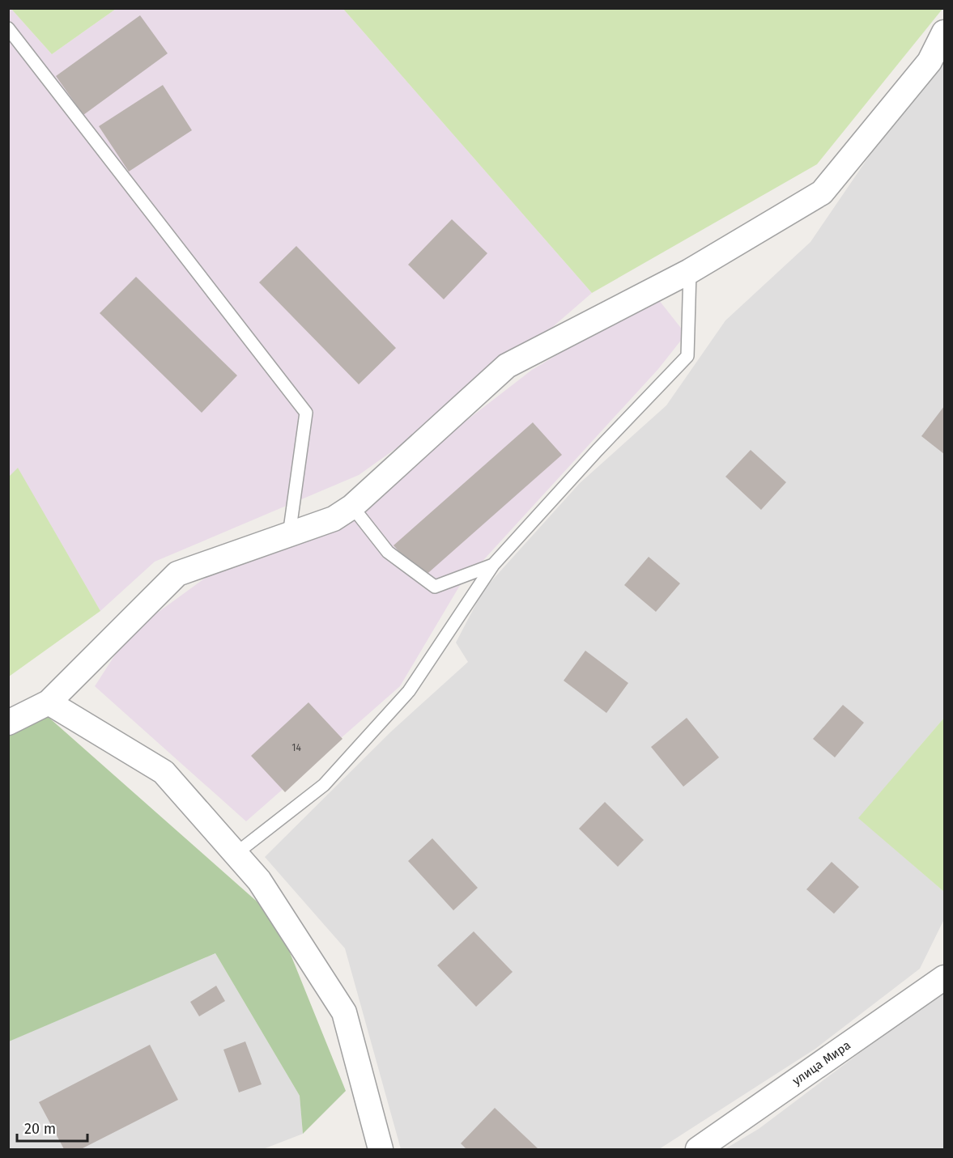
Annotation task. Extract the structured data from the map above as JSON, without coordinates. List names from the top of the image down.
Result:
{
  "streets": {
    "street": ["улица Мира"]
  },
  "house_numbers": ["14"],
  "scale_bar": "20 m"
}
